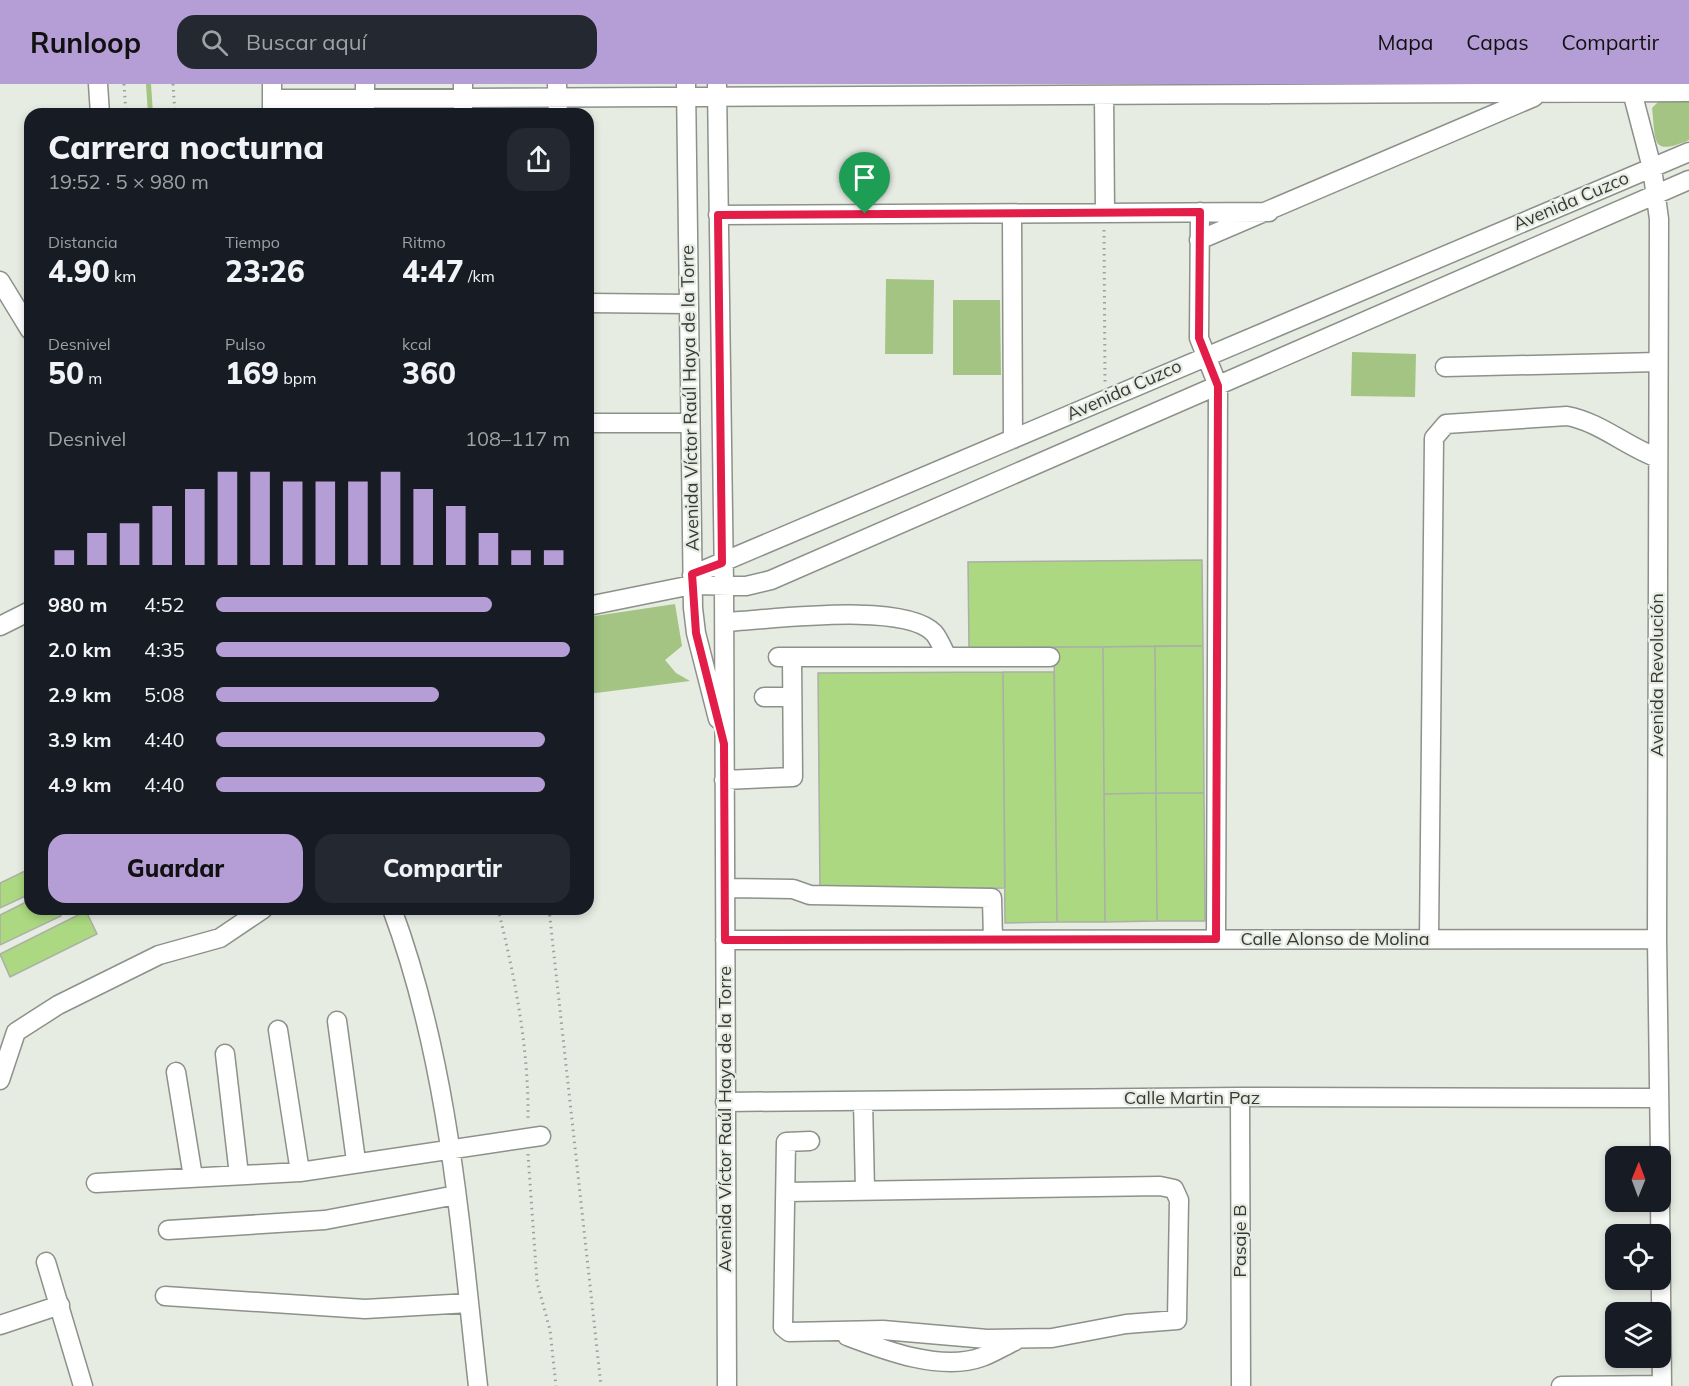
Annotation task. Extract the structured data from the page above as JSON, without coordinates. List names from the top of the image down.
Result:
{
  "streets": {
    "street": [
      "Avenida Cuzco",
      "Avenida Víctor Raúl Haya de la Torre",
      "Avenida Revolución",
      "Calle Alonso de Molina",
      "Calle Martin Paz",
      "Pasaje B"
    ]
  },
  "crossings": [
    ["Avenida Cuzco", "Avenida Víctor Raúl Haya de la Torre"],
    ["Avenida Cuzco", "Avenida Revolución"],
    ["Avenida Víctor Raúl Haya de la Torre", "Calle Alonso de Molina"],
    ["Avenida Víctor Raúl Haya de la Torre", "Calle Martin Paz"],
    ["Avenida Revolución", "Calle Alonso de Molina"],
    ["Avenida Revolución", "Calle Martin Paz"],
    ["Calle Martin Paz", "Pasaje B"]
  ],
  "north": "top",
  "page": {
    "header": "Runloop",
    "search": "Buscar aquí",
    "nav": ["Mapa", "Capas", "Compartir"],
    "heading": ["Carrera nocturna", "19:52 · 5 × 980 m"],
    "stats": [
      ["Distancia", "4.90 km"],
      ["Tiempo", "23:26"],
      ["Ritmo", "4:47 /km"],
      ["Desnivel", "50 m"],
      ["Pulso", "169 bpm"],
      ["kcal", "360"]
    ],
    "chart": ["Desnivel", "108–117 m"],
    "list": [
      {
        "name": "980 m",
        "note": "4:52"
      },
      {
        "name": "2.0 km",
        "note": "4:35"
      },
      {
        "name": "2.9 km",
        "note": "5:08"
      },
      {
        "name": "3.9 km",
        "note": "4:40"
      },
      {
        "name": "4.9 km",
        "note": "4:40"
      }
    ],
    "buttons": ["Guardar", "Compartir"]
  }
}
